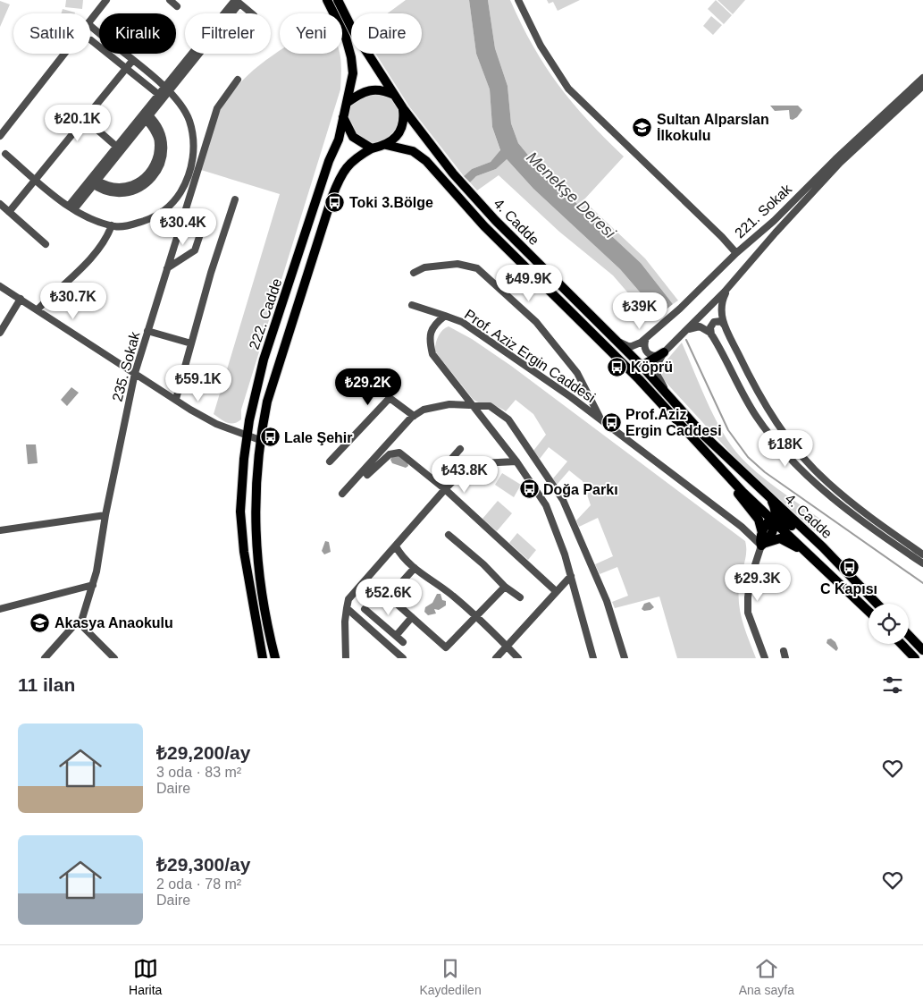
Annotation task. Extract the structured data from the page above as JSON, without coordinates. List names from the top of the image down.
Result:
{
  "streets": {
    "main road": ["4. Cadde", "222. Cadde"],
    "street": ["221. Sokak", "Prof. Aziz Ergin Caddesi", "235. Sokak"]
  },
  "crossings": [
    ["221. Sokak", "4. Cadde"],
    ["4. Cadde", "222. Cadde"]
  ],
  "water": ["Menekşe Deresi"],
  "places": {
    "school or university": ["Sultan Alparslan İlkokulu", "Akasya Anaokulu"],
    "bus stop": [
      "Toki 3.Bölge",
      "Köprü",
      "Prof.Aziz Ergin Caddesi",
      "Lale Şehir",
      "Doğa Parkı",
      "C Kapısı"
    ]
  },
  "page": {
    "chip": [
      "Satılık",
      "Kiralık",
      "Filtreler",
      "Yeni",
      "Daire"
    ],
    "price": [
      "₺20.1K",
      "₺30.4K",
      "₺49.9K",
      "₺30.7K",
      "₺39K",
      "₺59.1K",
      "₺29.2K",
      "₺18K",
      "₺43.8K",
      "₺29.3K",
      "₺52.6K"
    ],
    "heading": "11 ilan",
    "list": [
      {
        "name": "₺29,200/ay",
        "note": "3 oda · 83 m² · Daire"
      },
      {
        "name": "₺29,300/ay",
        "note": "2 oda · 78 m² · Daire"
      }
    ],
    "tabs": ["Harita", "Kaydedilen", "Ana sayfa"]
  }
}
